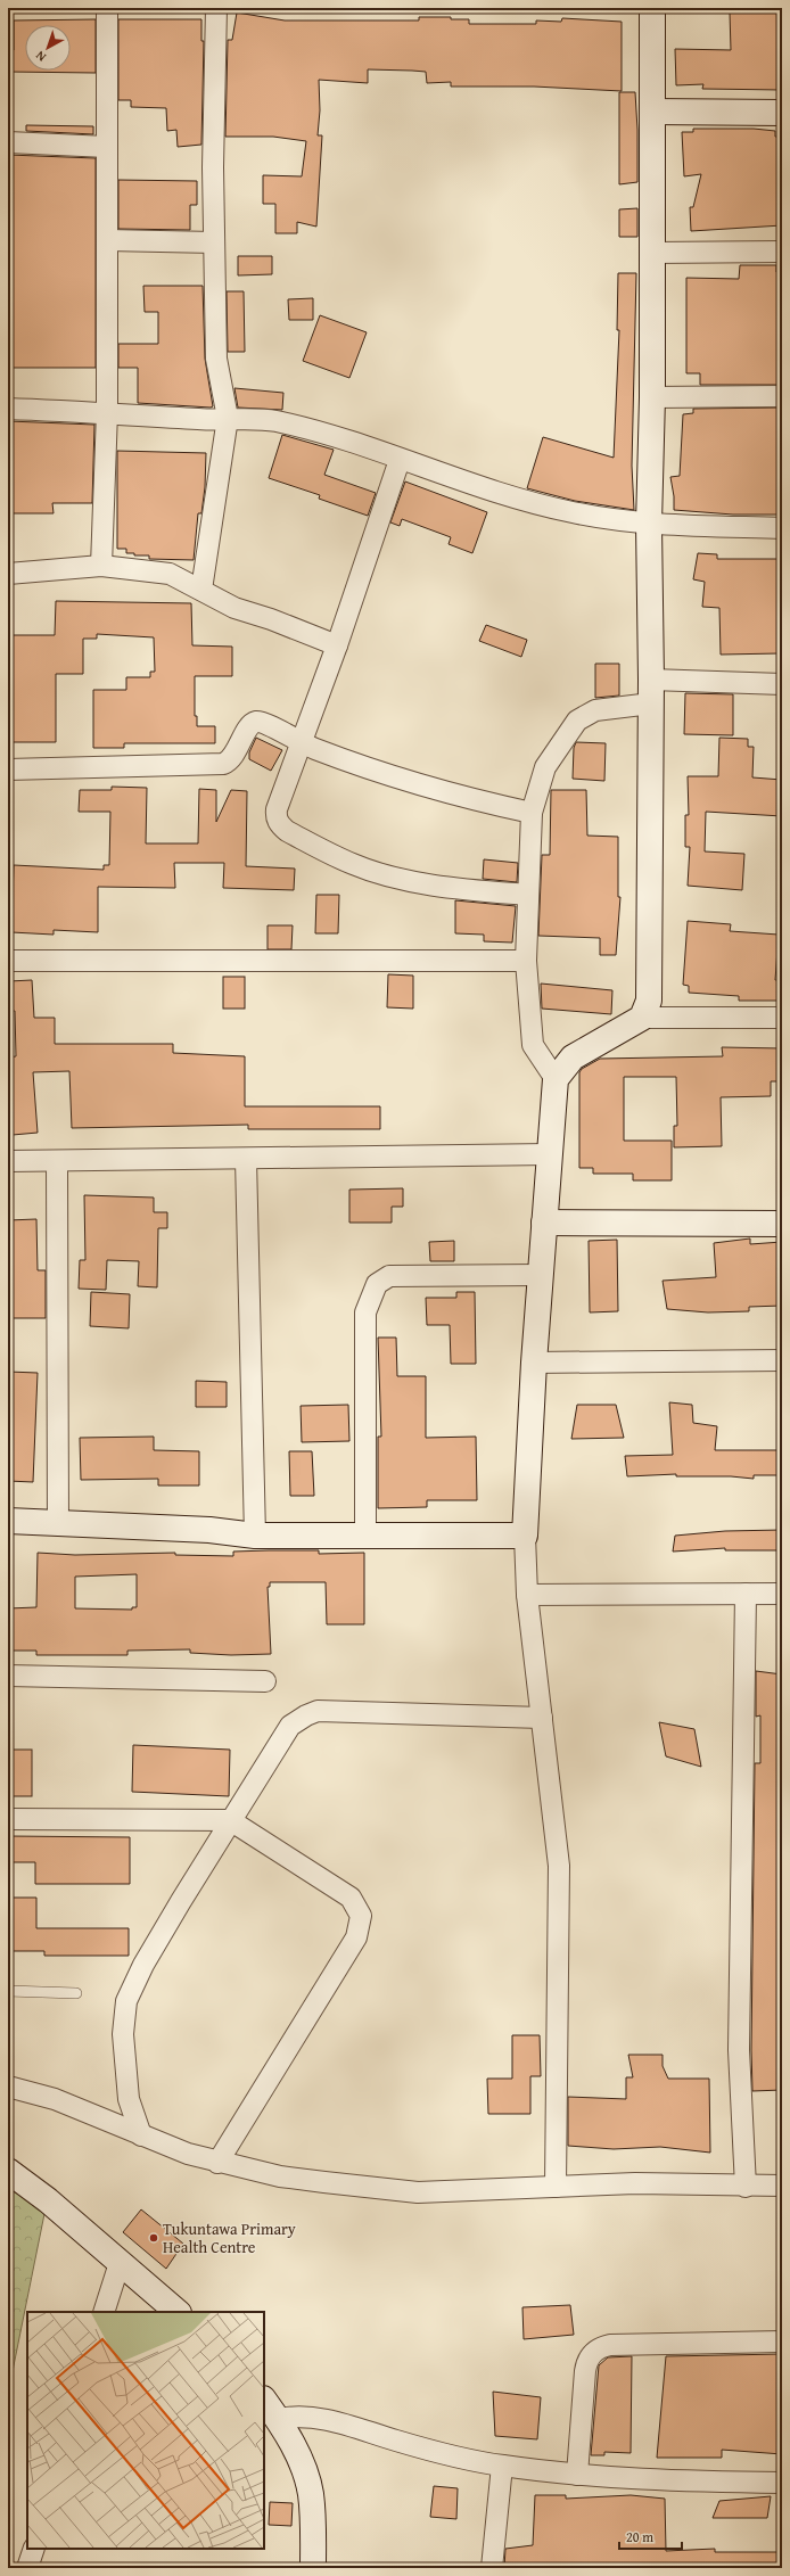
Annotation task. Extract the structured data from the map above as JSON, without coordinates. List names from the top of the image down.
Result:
{
  "places": ["Tukuntawa Primary Health Centre"],
  "scale_bar": "20 m",
  "north": "bottom left"
}
